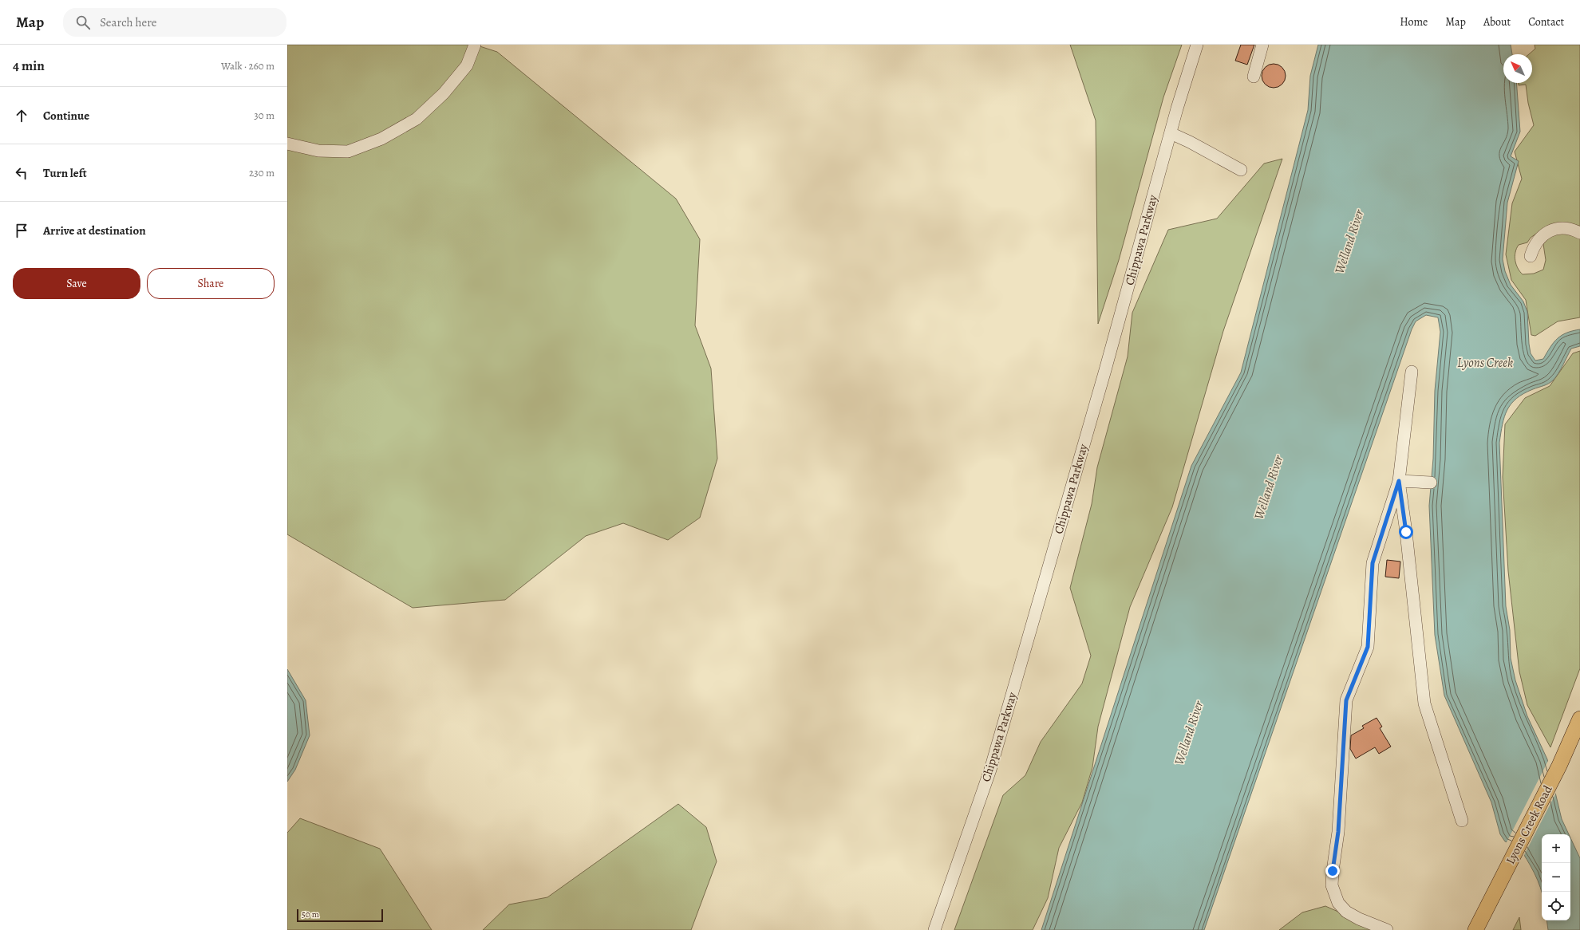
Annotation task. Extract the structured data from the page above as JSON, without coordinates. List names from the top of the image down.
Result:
{
  "streets": {
    "main road": ["Lyons Creek Road"],
    "street": ["Chippawa Parkway"]
  },
  "water": ["Welland River", "Lyons Creek"],
  "scale_bar": "50 m",
  "north": "top left",
  "page": {
    "header": "Map",
    "search": "Search here",
    "nav": [
      "Home",
      "Map",
      "About",
      "Contact"
    ],
    "heading": ["4 min", "Walk · 260 m"],
    "list": [
      ["Continue", "30 m"],
      ["Turn left", "230 m"],
      "Arrive at destination"
    ],
    "buttons": ["Save", "Share"],
    "map_buttons": ["+", "−"],
    "scale": "50 m"
  }
}
